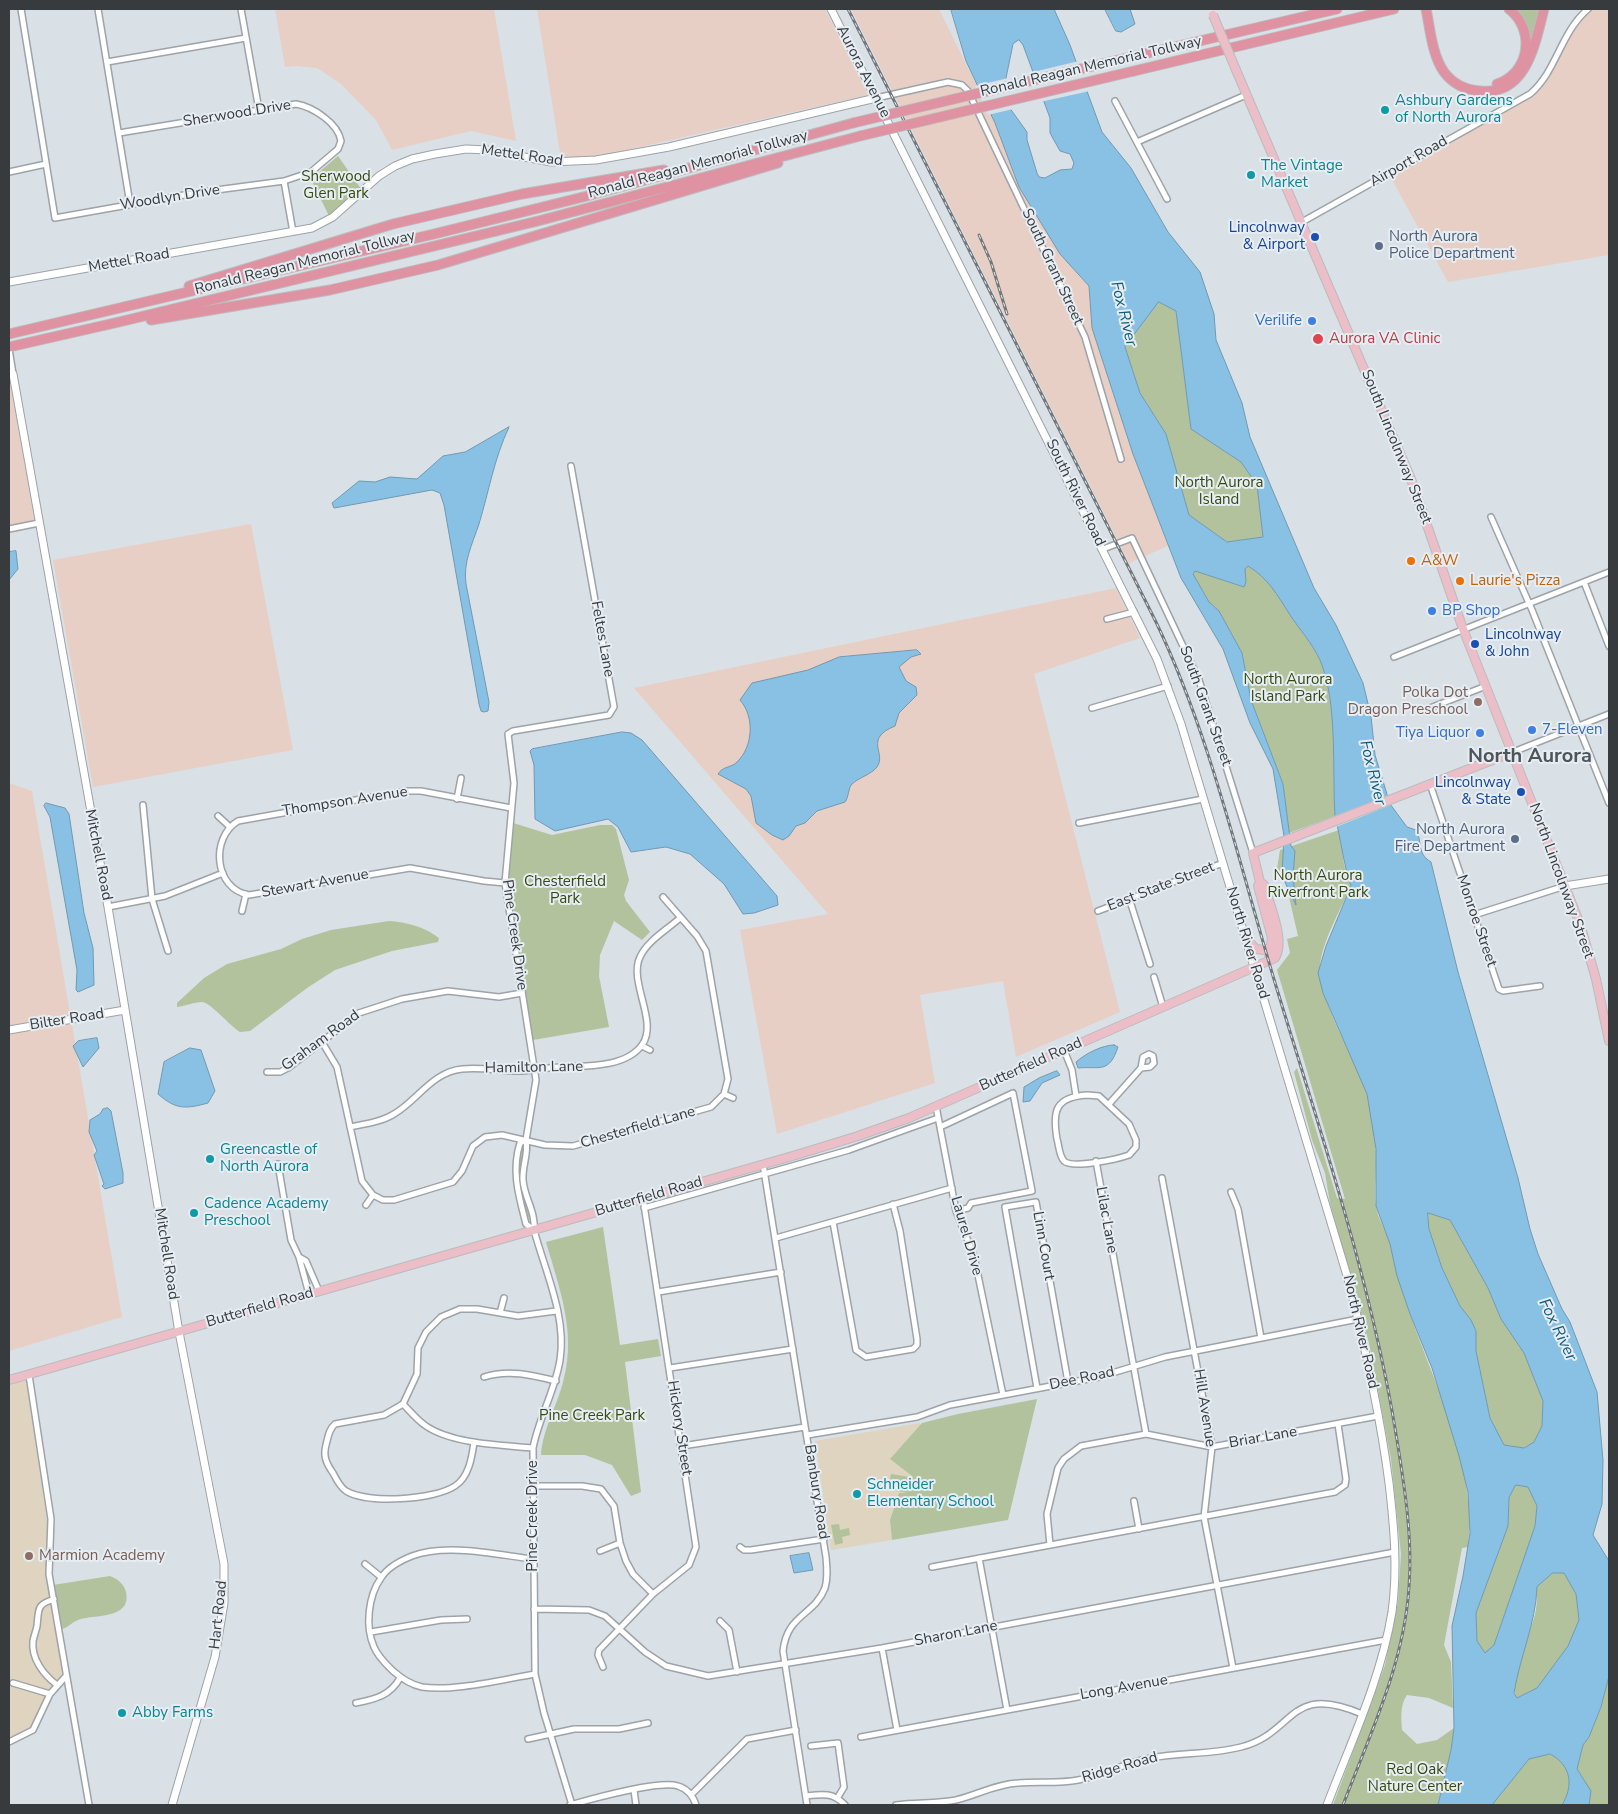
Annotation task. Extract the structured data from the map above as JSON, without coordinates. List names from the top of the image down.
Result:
{
  "streets": {
    "highway": ["Ronald Reagan Memorial Tollway"],
    "main road": ["South Lincolnway Street", "North Lincolnway Street", "Butterfield Road"],
    "street": [
      "Aurora Avenue",
      "Sherwood Drive",
      "Mettel Road",
      "Airport Road",
      "Woodlyn Drive",
      "South Grant Street",
      "South River Road",
      "Feltes Lane",
      "Thompson Avenue",
      "Mitchell Road",
      "Stewart Avenue",
      "East State Street",
      "Monroe Street",
      "Pine Creek Drive",
      "North River Road",
      "Bilter Road",
      "Graham Road",
      "Hamilton Lane",
      "Chesterfield Lane",
      "Lilac Lane",
      "Laurel Drive",
      "Linn Court",
      "Dee Road",
      "Hill Avenue",
      "Hickory Street",
      "Briar Lane",
      "Banbury Road",
      "Hart Road",
      "Sharon Lane",
      "Long Avenue",
      "Ridge Road"
    ]
  },
  "crossings": [
    ["Ronald Reagan Memorial Tollway", "Mitchell Road"],
    ["Aurora Avenue", "Mettel Road"],
    ["Aurora Avenue", "South Grant Street"],
    ["Aurora Avenue", "South River Road"],
    ["Sherwood Drive", "Woodlyn Drive"],
    ["Mettel Road", "South Grant Street"],
    ["Airport Road", "South Lincolnway Street"],
    ["South Grant Street", "South River Road"],
    ["South Lincolnway Street", "North Lincolnway Street"],
    ["South River Road", "East State Street"],
    ["South River Road", "North River Road"],
    ["Feltes Lane", "Pine Creek Drive"],
    ["Thompson Avenue", "Pine Creek Drive"],
    ["Mitchell Road", "Bilter Road"],
    ["Mitchell Road", "Butterfield Road"],
    ["Mitchell Road", "Hart Road"],
    ["Stewart Avenue", "Pine Creek Drive"],
    ["East State Street", "North River Road"],
    ["Pine Creek Drive", "Graham Road"],
    ["Pine Creek Drive", "Butterfield Road"],
    ["Pine Creek Drive", "Hamilton Lane"],
    ["Pine Creek Drive", "Chesterfield Lane"],
    ["Pine Creek Drive", "Sharon Lane"],
    ["North River Road", "Butterfield Road"],
    ["North River Road", "Dee Road"],
    ["North River Road", "Briar Lane"],
    ["North River Road", "Sharon Lane"],
    ["North River Road", "Long Avenue"],
    ["North River Road", "Ridge Road"],
    ["Butterfield Road", "Laurel Drive"],
    ["Butterfield Road", "Hickory Street"],
    ["Butterfield Road", "Banbury Road"],
    ["Lilac Lane", "Dee Road"],
    ["Lilac Lane", "Briar Lane"],
    ["Laurel Drive", "Dee Road"],
    ["Linn Court", "Dee Road"],
    ["Dee Road", "Hill Avenue"],
    ["Dee Road", "Banbury Road"],
    ["Hill Avenue", "Briar Lane"],
    ["Hill Avenue", "Sharon Lane"],
    ["Hill Avenue", "Long Avenue"],
    ["Hickory Street", "Sharon Lane"],
    ["Banbury Road", "Sharon Lane"]
  ],
  "districts": ["North Aurora"],
  "water": ["Fox River"],
  "parks": [
    "Sherwood Glen Park",
    "North Aurora Island",
    "North Aurora Island Park",
    "North Aurora Riverfront Park",
    "Chesterfield Park",
    "Pine Creek Park",
    "Red Oak Nature Center"
  ],
  "places": [
    "Ashbury Gardens of North Aurora",
    "The Vintage Market",
    "Lincolnway & Airport",
    "North Aurora Police Department",
    "Verilife",
    "Aurora VA Clinic",
    "A&W",
    "Laurie's Pizza",
    "BP Shop",
    "Lincolnway & John",
    "Polka Dot Dragon Preschool",
    "7-Eleven",
    "Tiya Liquor",
    "Lincolnway & State",
    "North Aurora Fire Department",
    "Greencastle of North Aurora",
    "Cadence Academy Preschool",
    "Schneider Elementary School",
    "Marmion Academy",
    "Abby Farms"
  ]
}
